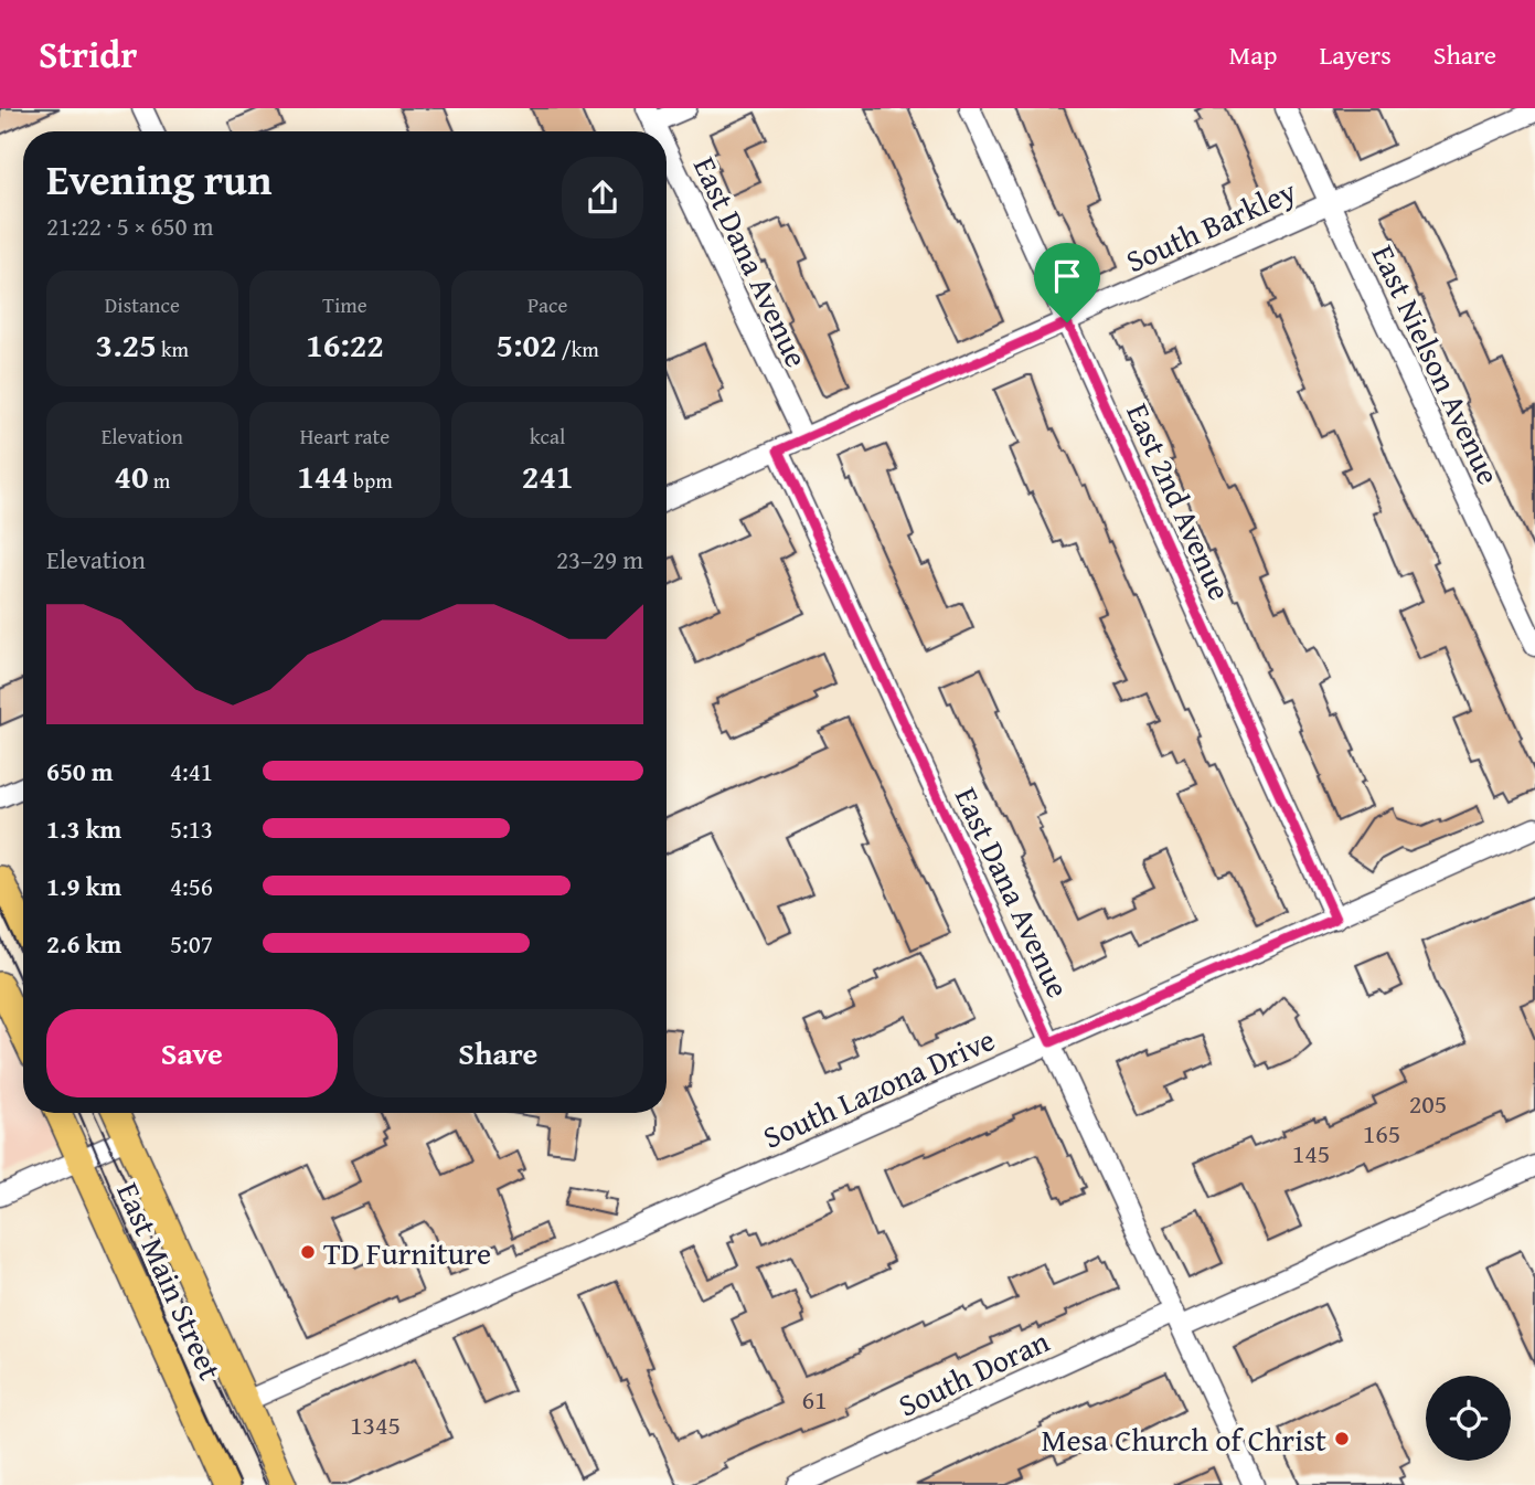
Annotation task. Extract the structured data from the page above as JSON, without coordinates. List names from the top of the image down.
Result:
{
  "streets": {
    "main road": ["East Main Street"],
    "street": [
      "South Barkley",
      "East Dana Avenue",
      "East Nielson Avenue",
      "East 2nd Avenue",
      "South Lazona Drive",
      "South Doran"
    ]
  },
  "crossings": [
    ["South Barkley", "East Dana Avenue"],
    ["South Barkley", "East Nielson Avenue"],
    ["South Barkley", "East 2nd Avenue"],
    ["East Dana Avenue", "South Lazona Drive"],
    ["East Dana Avenue", "South Doran"],
    ["East 2nd Avenue", "South Lazona Drive"],
    ["South Lazona Drive", "East Main Street"]
  ],
  "places": ["TD Furniture", "Mesa Church of Christ"],
  "house_numbers": [
    "205",
    "165",
    "145",
    "61",
    "1345"
  ],
  "page": {
    "header": "Stridr",
    "nav": ["Map", "Layers", "Share"],
    "heading": ["Evening run", "21:22 · 5 × 650 m"],
    "stats": [
      ["Distance", "3.25 km"],
      ["Time", "16:22"],
      ["Pace", "5:02 /km"],
      ["Elevation", "40 m"],
      ["Heart rate", "144 bpm"],
      ["kcal", "241"]
    ],
    "chart": ["Elevation", "23–29 m"],
    "list": [
      {
        "name": "650 m",
        "note": "4:41"
      },
      {
        "name": "1.3 km",
        "note": "5:13"
      },
      {
        "name": "1.9 km",
        "note": "4:56"
      },
      {
        "name": "2.6 km",
        "note": "5:07"
      }
    ],
    "buttons": ["Save", "Share"]
  }
}
